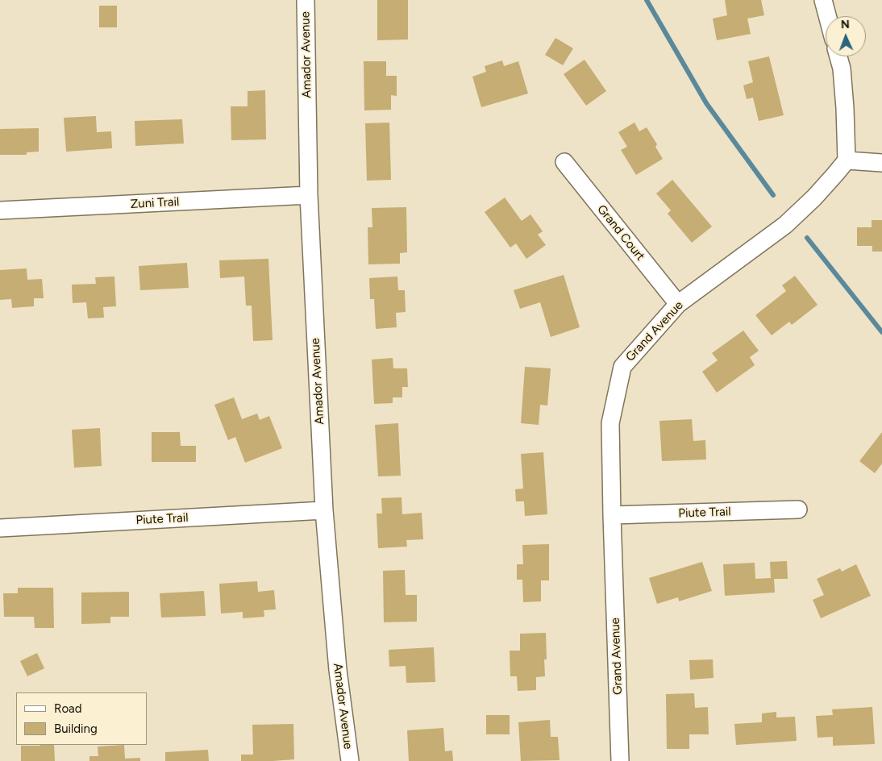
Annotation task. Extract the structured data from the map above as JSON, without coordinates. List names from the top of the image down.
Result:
{
  "streets": {
    "street": [
      "Amador Avenue",
      "Zuni Trail",
      "Grand Court",
      "Grand Avenue",
      "Piute Trail"
    ]
  },
  "crossings": [
    ["Amador Avenue", "Zuni Trail"],
    ["Amador Avenue", "Piute Trail"],
    ["Grand Court", "Grand Avenue"],
    ["Grand Avenue", "Piute Trail"]
  ],
  "legend": ["Road", "Building"],
  "north": "top"
}
